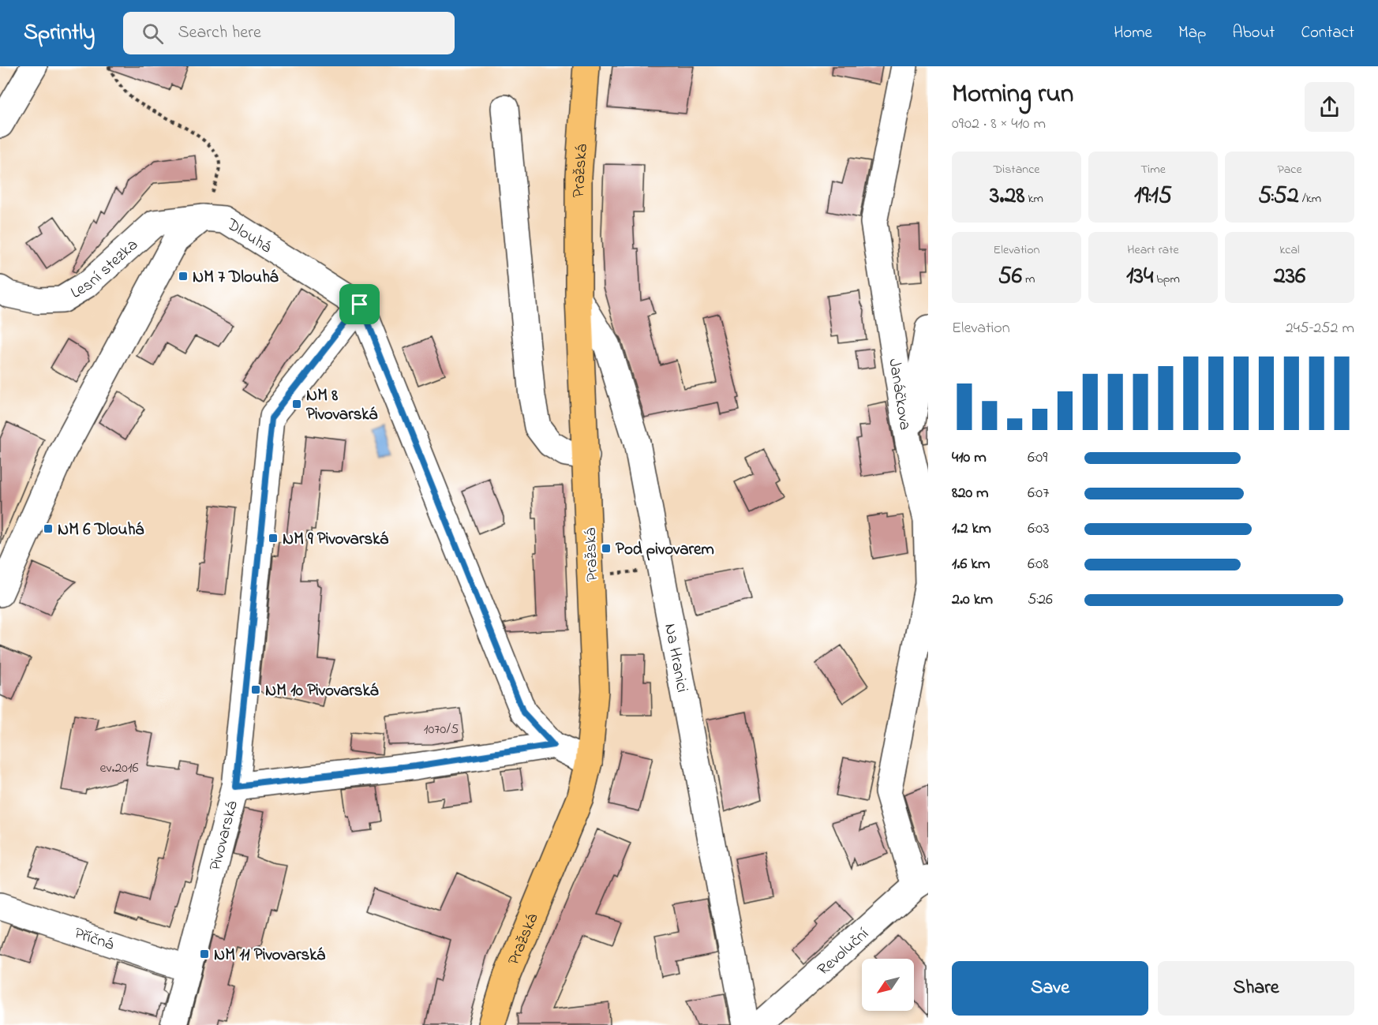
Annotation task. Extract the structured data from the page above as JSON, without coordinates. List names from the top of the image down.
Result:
{
  "streets": {
    "main road": ["Pražská"],
    "street": [
      "Dlouhá",
      "Lesní stezka",
      "Janáčkova",
      "Na Hranici",
      "Pivovarská",
      "Příčná",
      "Revoluční"
    ]
  },
  "crossings": [
    ["Pražská", "Na Hranici"],
    ["Dlouhá", "Lesní stezka"],
    ["Dlouhá", "Pivovarská"],
    ["Janáčkova", "Revoluční"],
    ["Pivovarská", "Příčná"]
  ],
  "places": {
    "transit": [
      "NM 7 Dlouhá",
      "NM 8 Pivovarská",
      "NM 6 Dlouhá",
      "NM 9 Pivovarská",
      "Pod pivovarem",
      "NM 10 Pivovarská",
      "NM 11 Pivovarská"
    ]
  },
  "house_numbers": ["1070/5", "ev.2016"],
  "north": "bottom left",
  "page": {
    "header": "Sprintly",
    "search": "Search here",
    "nav": [
      "Home",
      "Map",
      "About",
      "Contact"
    ],
    "heading": ["Morning run", "09:02 · 8 × 410 m"],
    "stats": [
      ["Distance", "3.28 km"],
      ["Time", "19:15"],
      ["Pace", "5:52 /km"],
      ["Elevation", "56 m"],
      ["Heart rate", "134 bpm"],
      ["kcal", "236"]
    ],
    "chart": ["Elevation", "245–252 m"],
    "list": [
      {
        "name": "410 m",
        "note": "6:09"
      },
      {
        "name": "820 m",
        "note": "6:07"
      },
      {
        "name": "1.2 km",
        "note": "6:03"
      },
      {
        "name": "1.6 km",
        "note": "6:08"
      },
      {
        "name": "2.0 km",
        "note": "5:26"
      }
    ],
    "buttons": ["Save", "Share"]
  }
}
